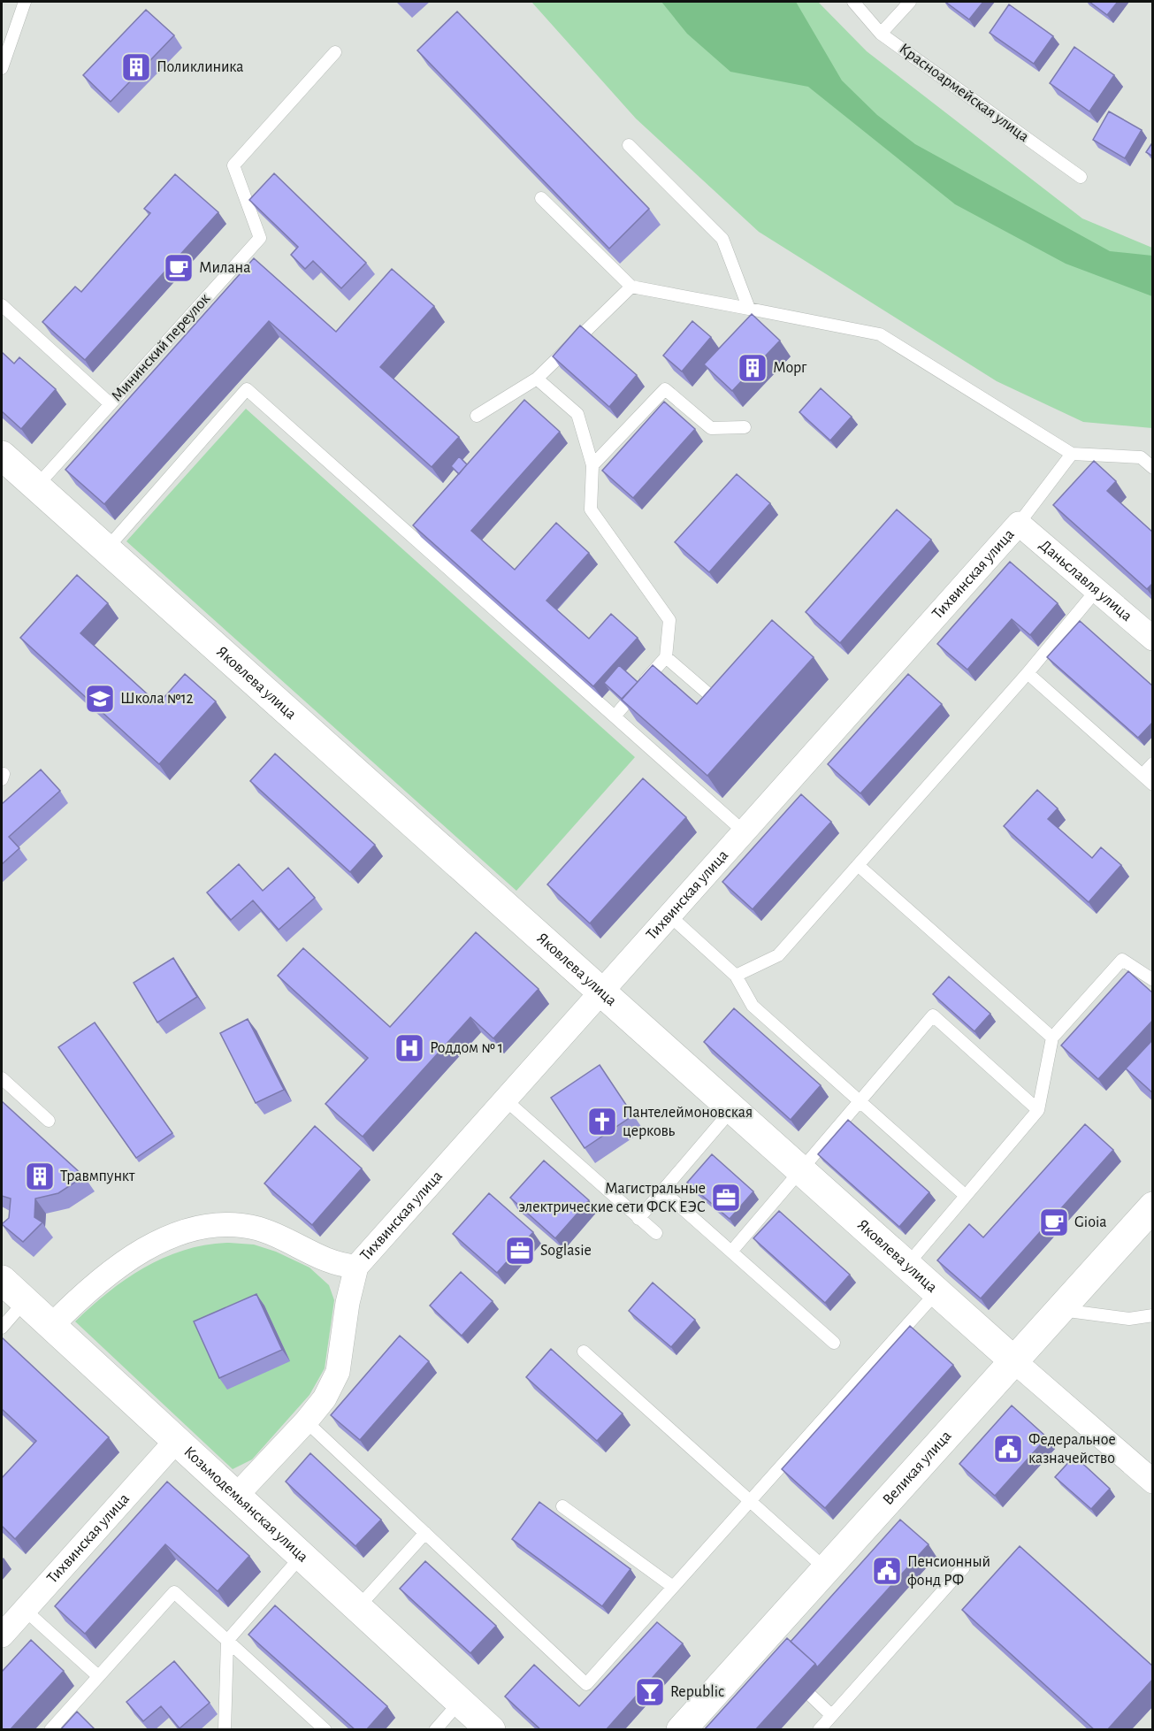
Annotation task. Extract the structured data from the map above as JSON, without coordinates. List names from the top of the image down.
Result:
{
  "streets": {
    "street": [
      "Тихвинская улица",
      "Даньславля улица",
      "Яковлева улица",
      "Великая улица",
      "Козьмодемьянская улица"
    ],
    "lane": ["Красноармейская улица", "Мининский переулок"]
  },
  "crossings": [
    ["Мининский переулок", "Яковлева улица"],
    ["Тихвинская улица", "Даньславля улица"],
    ["Тихвинская улица", "Яковлева улица"],
    ["Тихвинская улица", "Козьмодемьянская улица"],
    ["Яковлева улица", "Великая улица"]
  ],
  "places": {
    "building": ["Поликлиника", "Морг", "Травмпункт"],
    "cafe": ["Милана", "Gioia"],
    "school or university": ["Школа №12"],
    "hospital": ["Роддом № 1"],
    "church": ["Пантелеймоновская церковь"],
    "office": ["Магистральные электрические сети ФСК ЕЭС", "Soglasie"],
    "public building": ["Федеральное казначейство", "Пенсионный фонд РФ"],
    "bar": ["Republic"]
  }
}
